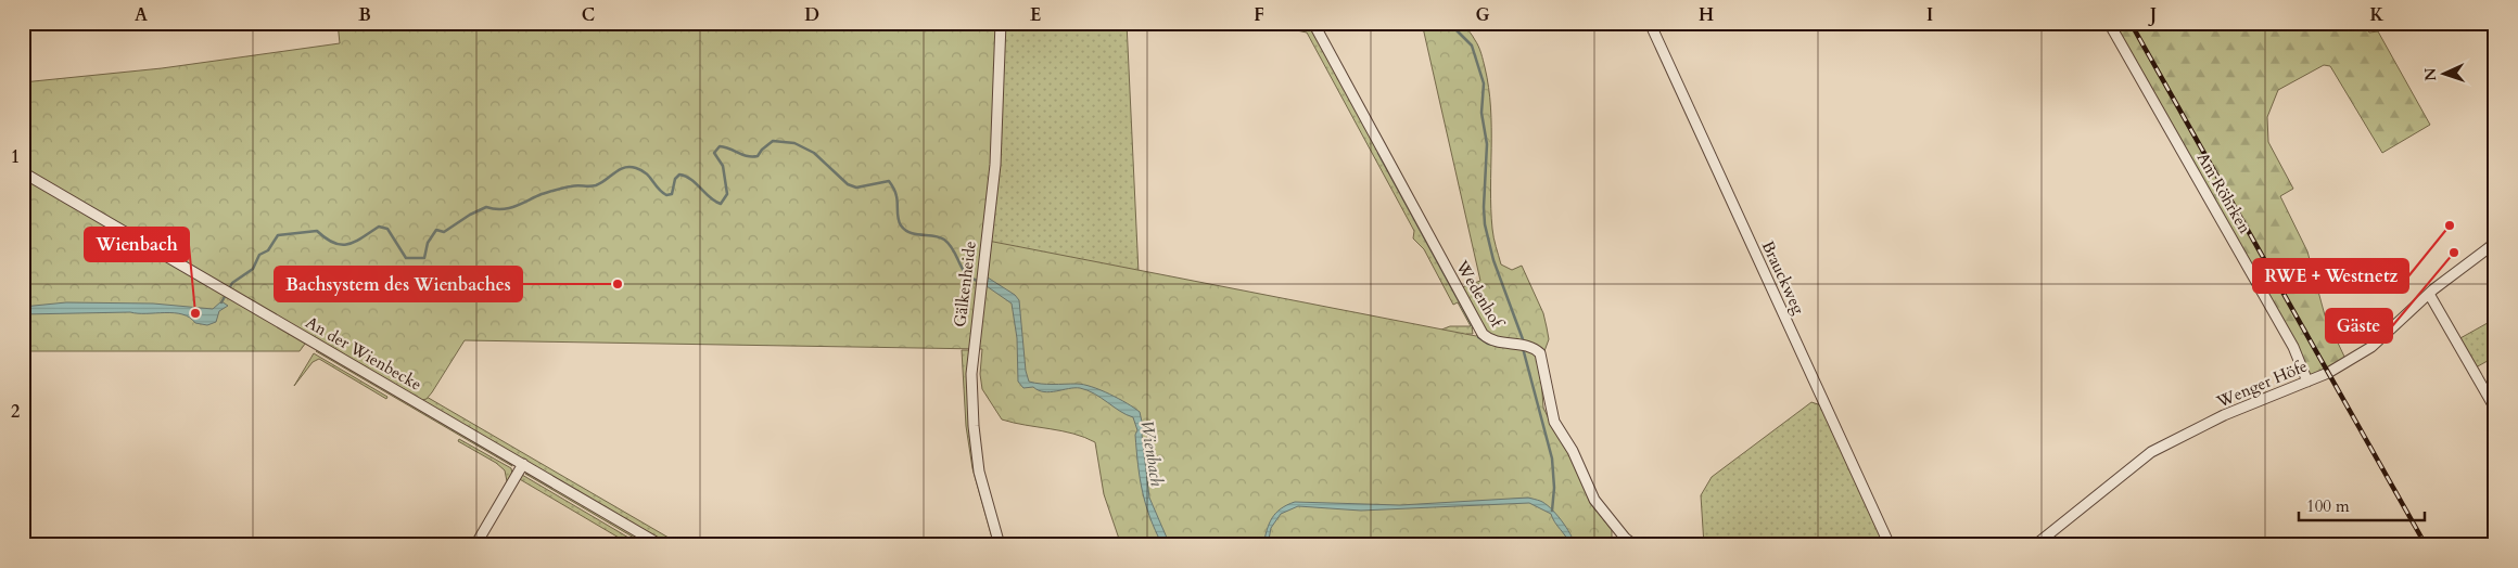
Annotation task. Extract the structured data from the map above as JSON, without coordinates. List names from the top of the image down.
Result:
{
  "streets": {
    "street": [
      "Am Röhrken",
      "Brauckweg",
      "Gälkenheide",
      "Wedenhof",
      "An der Wienbecke",
      "Wenger Höfe"
    ]
  },
  "crossings": [
    ["Am Röhrken", "Wenger Höfe"]
  ],
  "water": ["Wienbach"],
  "places": [
    "RWE + Westnetz",
    "Gäste",
    "Bachsystem des Wienbaches",
    "Wienbach"
  ],
  "scale_bar": "100 m",
  "north": "left",
  "grid": {
    "columns": [
      "A",
      "B",
      "C",
      "D",
      "E",
      "F",
      "G",
      "H",
      "I",
      "J",
      "K"
    ],
    "rows": ["1", "2"]
  }
}
